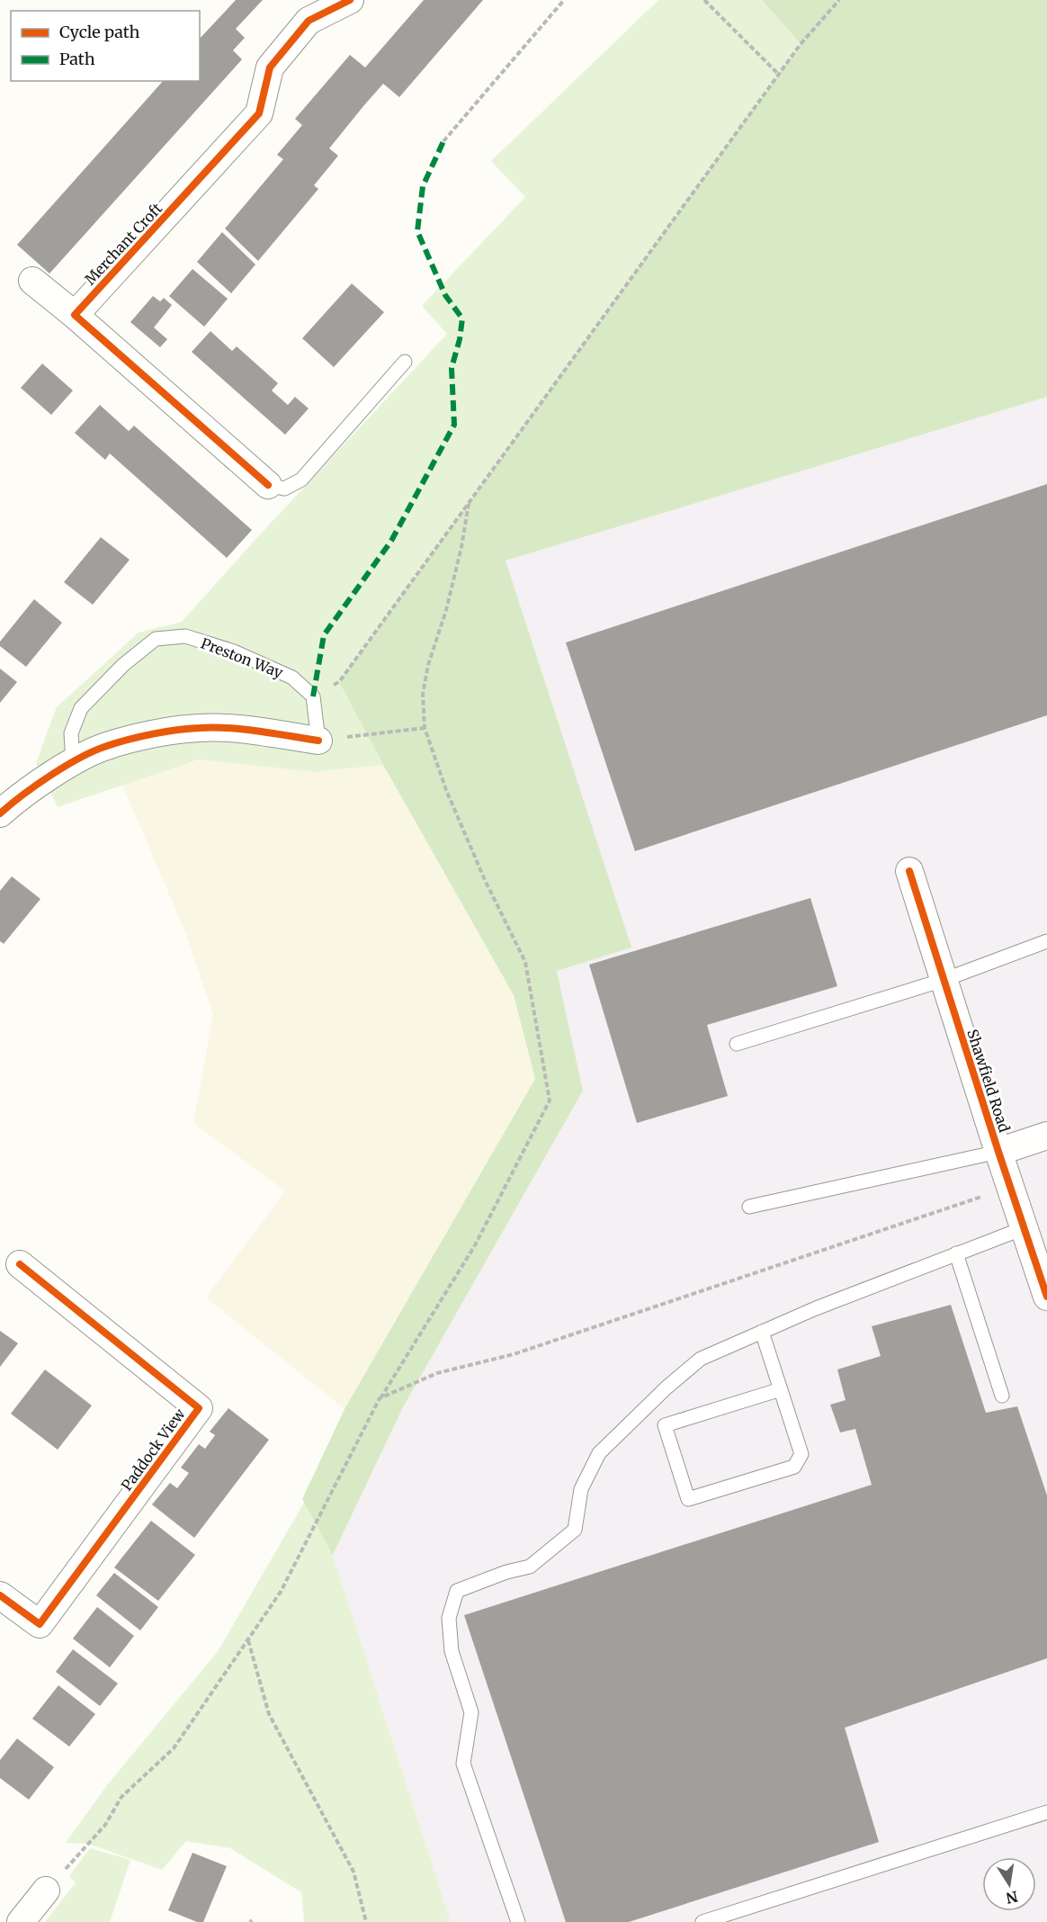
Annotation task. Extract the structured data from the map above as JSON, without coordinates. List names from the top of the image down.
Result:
{
  "streets": {
    "street": ["Merchant Croft", "Shawfield Road", "Paddock View"],
    "lane": ["Preston Way"]
  },
  "legend": ["Cycle path", "Path"],
  "north": "bottom"
}
